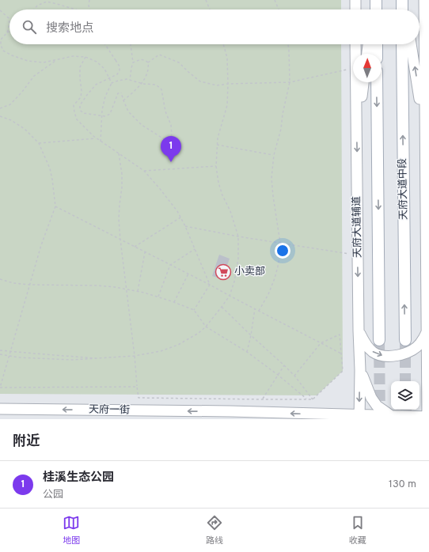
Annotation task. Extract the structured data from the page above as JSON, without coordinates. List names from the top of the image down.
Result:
{
  "streets": {
    "main road": ["天府大道中段"],
    "street": ["天府大道辅道", "天府一街"]
  },
  "crossings": [
    ["天府大道辅道", "天府一街"]
  ],
  "one_way": ["天府一街"],
  "places": {
    "supermarket": ["小卖部"]
  },
  "north": "top",
  "page": {
    "search": "搜索地点",
    "pins": "1",
    "heading": "附近",
    "list": [
      {
        "mark": "1",
        "name": "桂溪生态公园",
        "note": "公园",
        "value": "130 m"
      }
    ],
    "nav": ["地图", "路线", "收藏"]
  }
}
